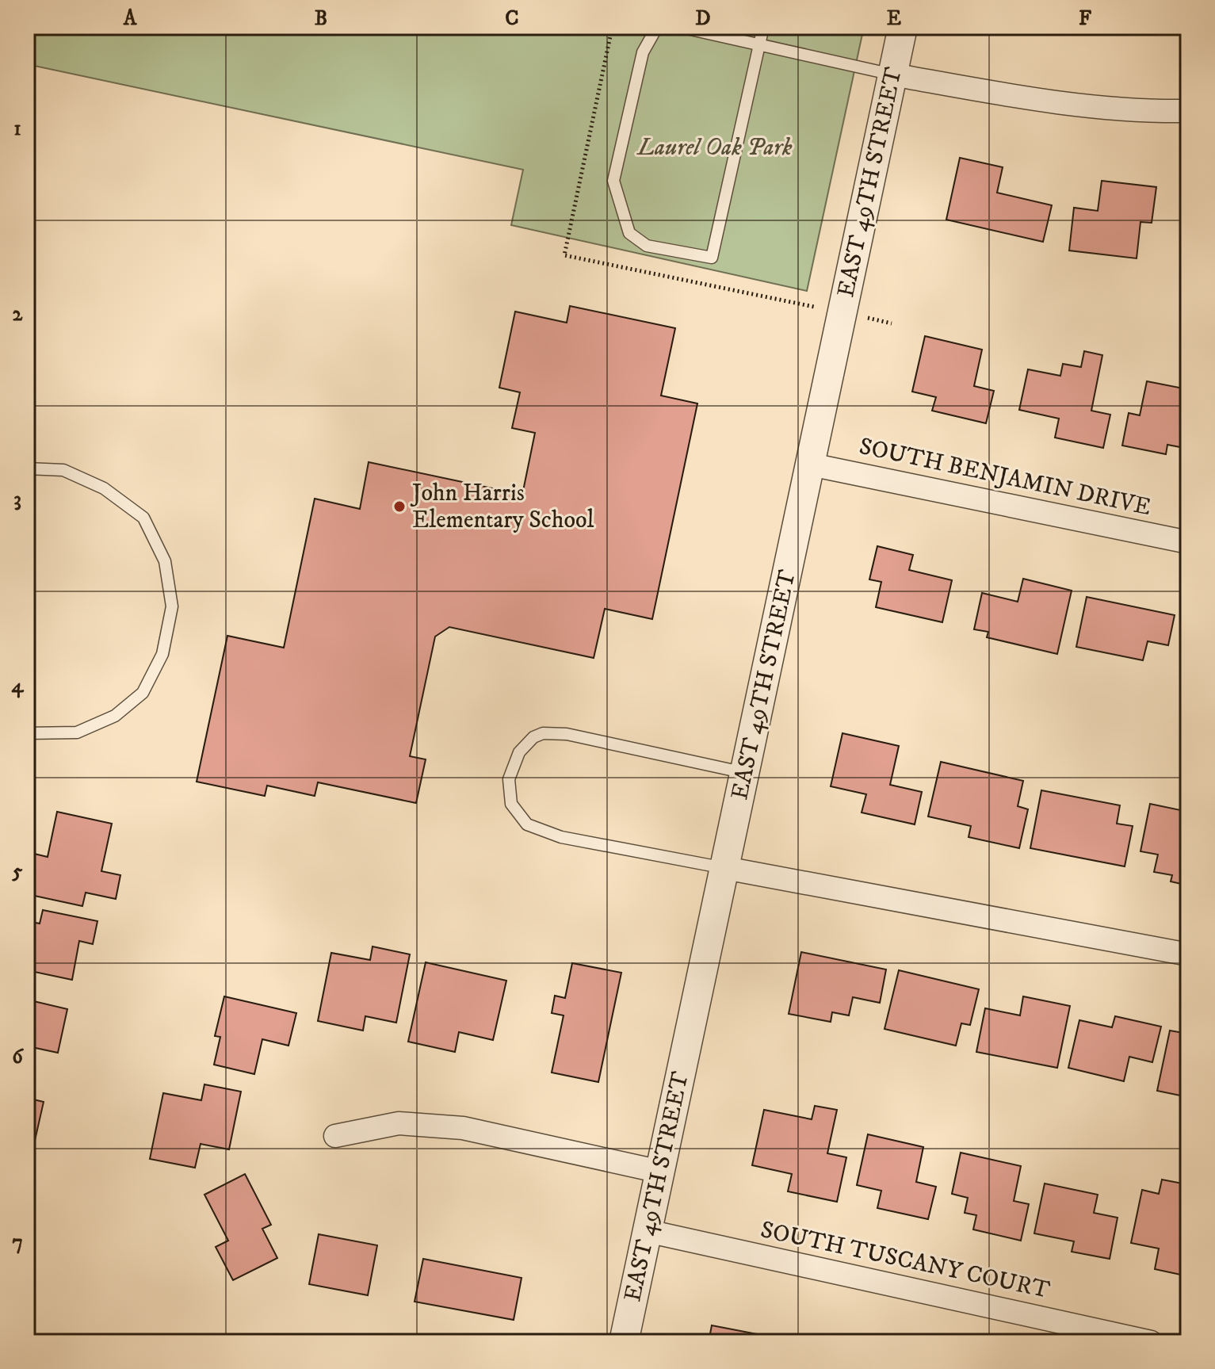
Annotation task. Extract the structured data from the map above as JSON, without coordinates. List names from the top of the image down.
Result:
{
  "streets": {
    "street": ["EAST 49TH STREET", "SOUTH BENJAMIN DRIVE", "SOUTH TUSCANY COURT"]
  },
  "crossings": [
    ["EAST 49TH STREET", "SOUTH BENJAMIN DRIVE"],
    ["EAST 49TH STREET", "SOUTH TUSCANY COURT"]
  ],
  "parks": ["Laurel Oak Park"],
  "places": ["John Harris Elementary School"],
  "grid": {
    "columns": [
      "A",
      "B",
      "C",
      "D",
      "E",
      "F"
    ],
    "rows": [
      "1",
      "2",
      "3",
      "4",
      "5",
      "6",
      "7"
    ]
  }
}
